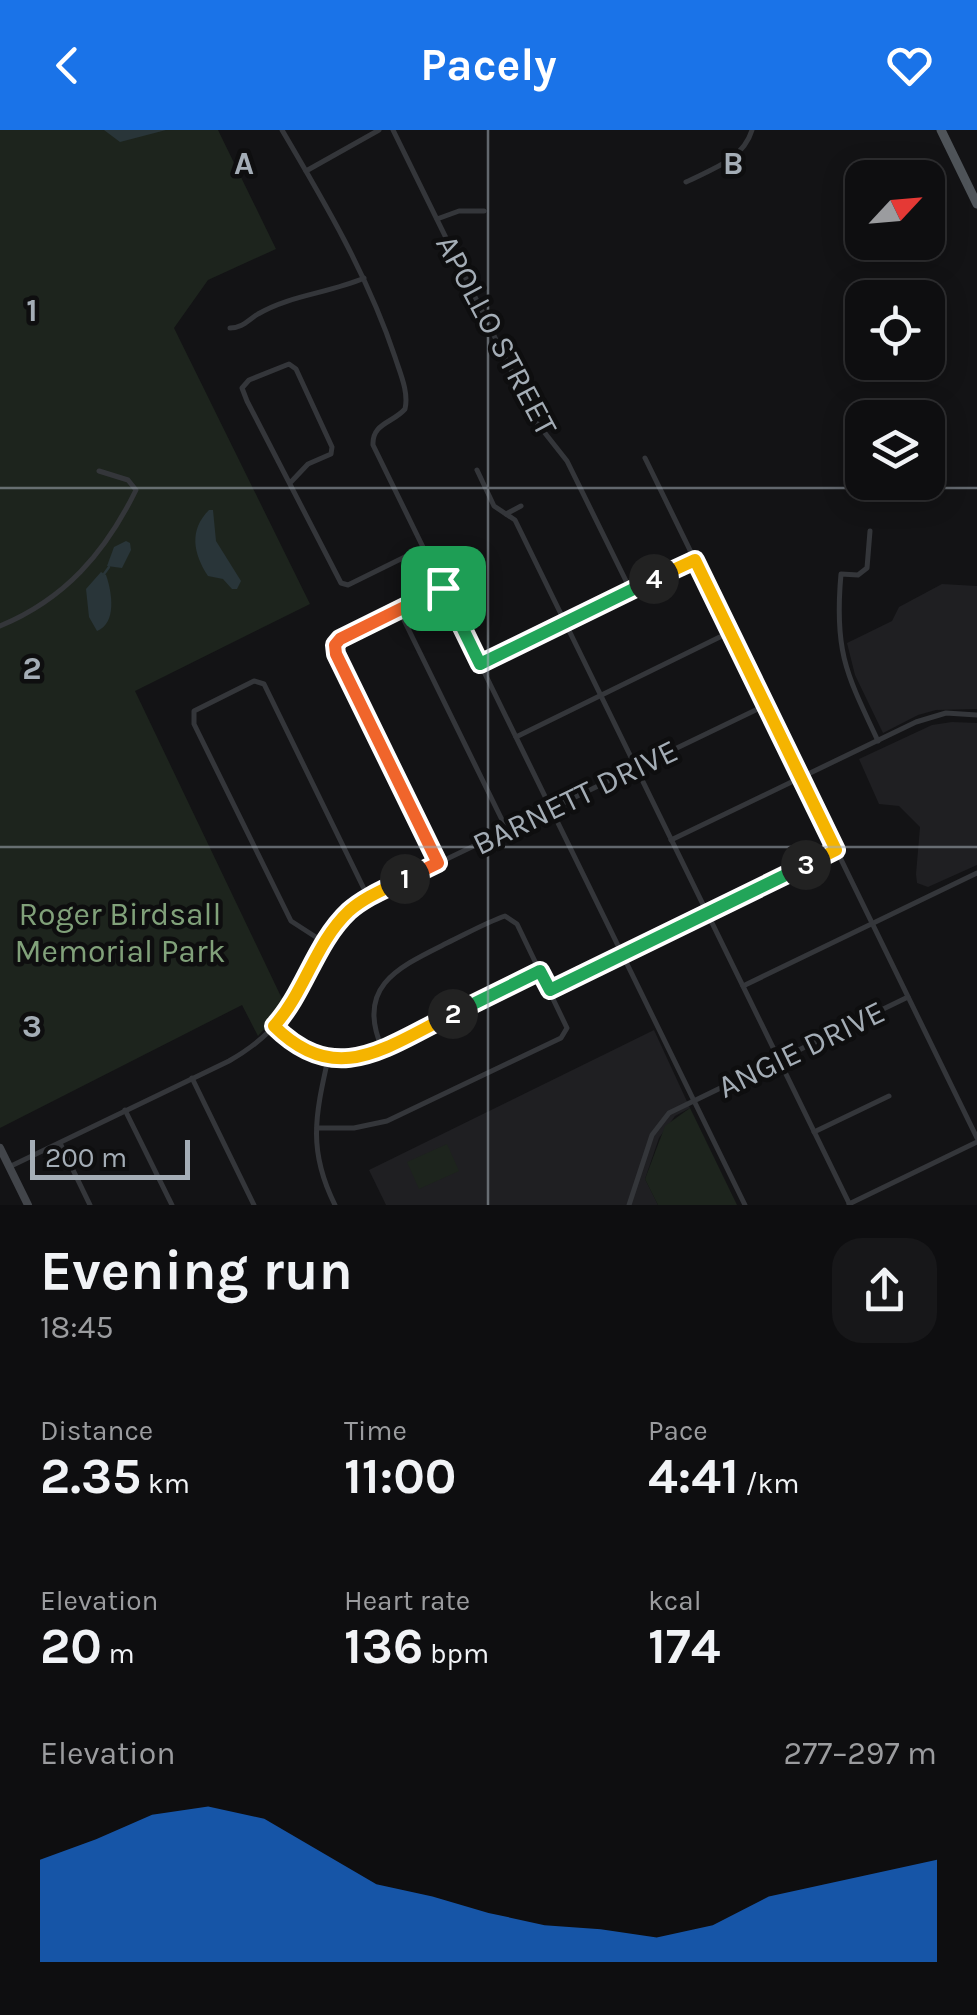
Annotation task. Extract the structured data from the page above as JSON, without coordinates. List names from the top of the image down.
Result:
{
  "streets": {
    "street": ["APOLLO STREET", "BARNETT DRIVE", "ANGIE DRIVE"]
  },
  "parks": ["Roger Birdsall Memorial Park"],
  "scale_bar": "200 m",
  "north": "top right",
  "page": {
    "header": "Pacely",
    "pins": [
      "4",
      "3",
      "1",
      "2"
    ],
    "scale": "200 m",
    "heading": ["Evening run", "18:45"],
    "stats": [
      ["Distance", "2.35 km"],
      ["Time", "11:00"],
      ["Pace", "4:41 /km"],
      ["Elevation", "20 m"],
      ["Heart rate", "136 bpm"],
      ["kcal", "174"]
    ],
    "chart": ["Elevation", "277–297 m"]
  },
  "grid": {
    "columns": ["A", "B"],
    "rows": ["1", "2", "3"]
  }
}
